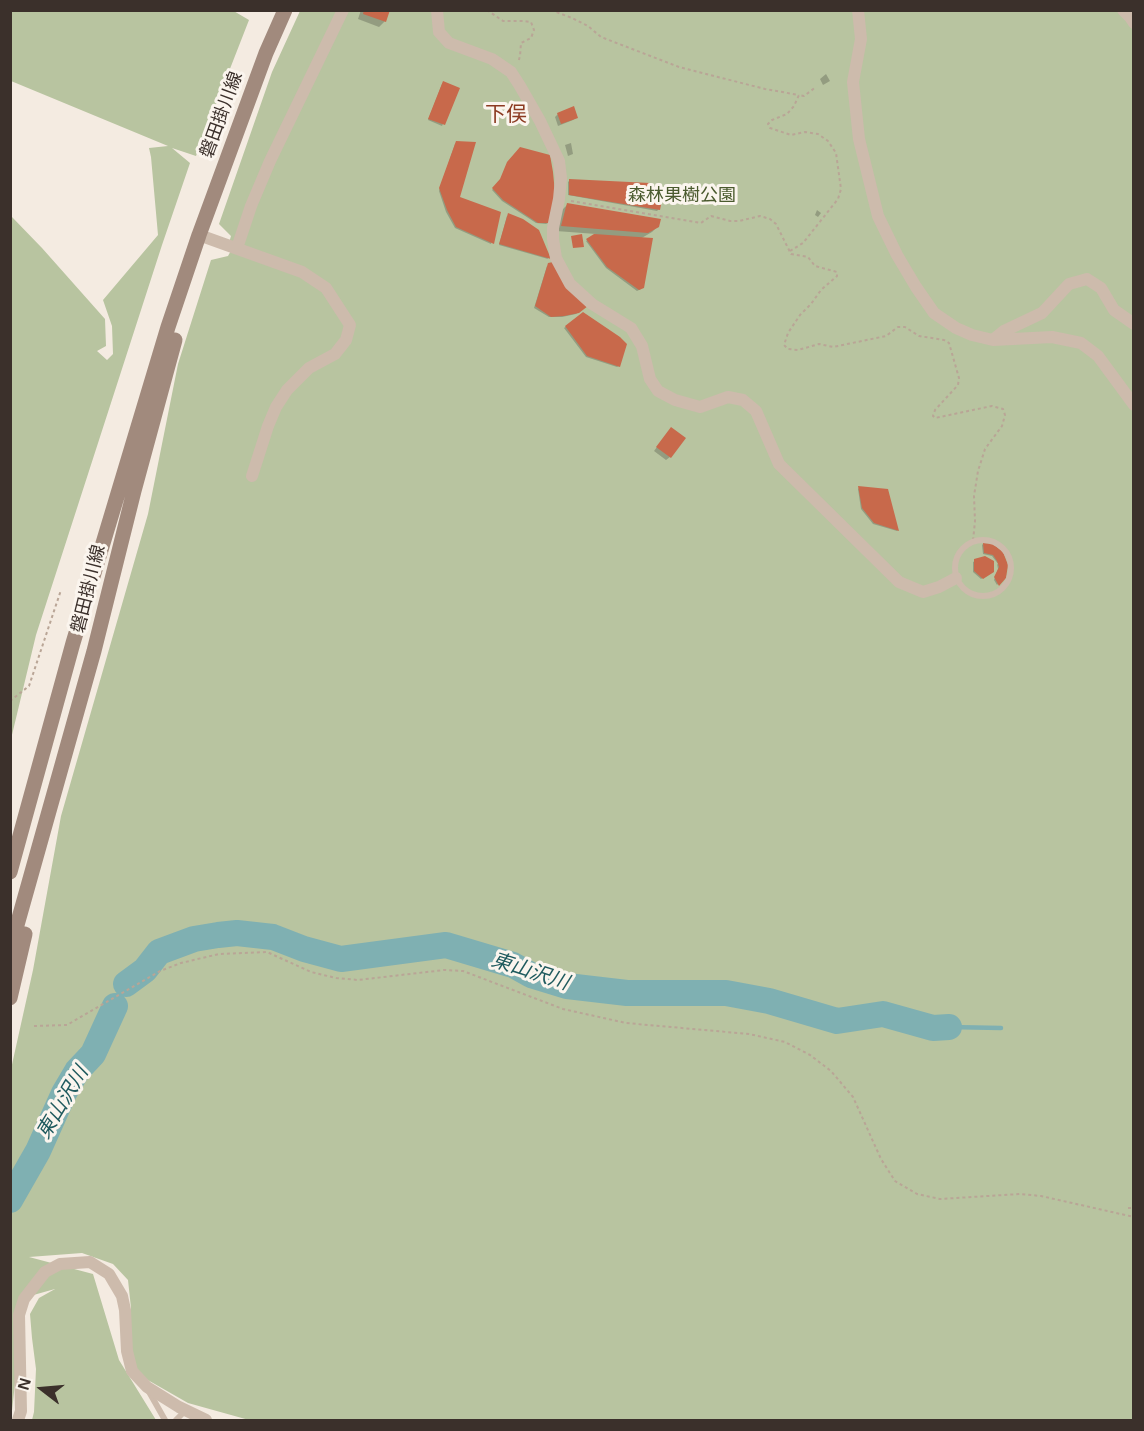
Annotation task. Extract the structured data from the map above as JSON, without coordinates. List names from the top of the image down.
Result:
{
  "streets": {
    "main road": ["磐田掛川線"]
  },
  "districts": ["下俣"],
  "water": ["東山沢川"],
  "parks": ["森林果樹公園"],
  "north": "left"
}
